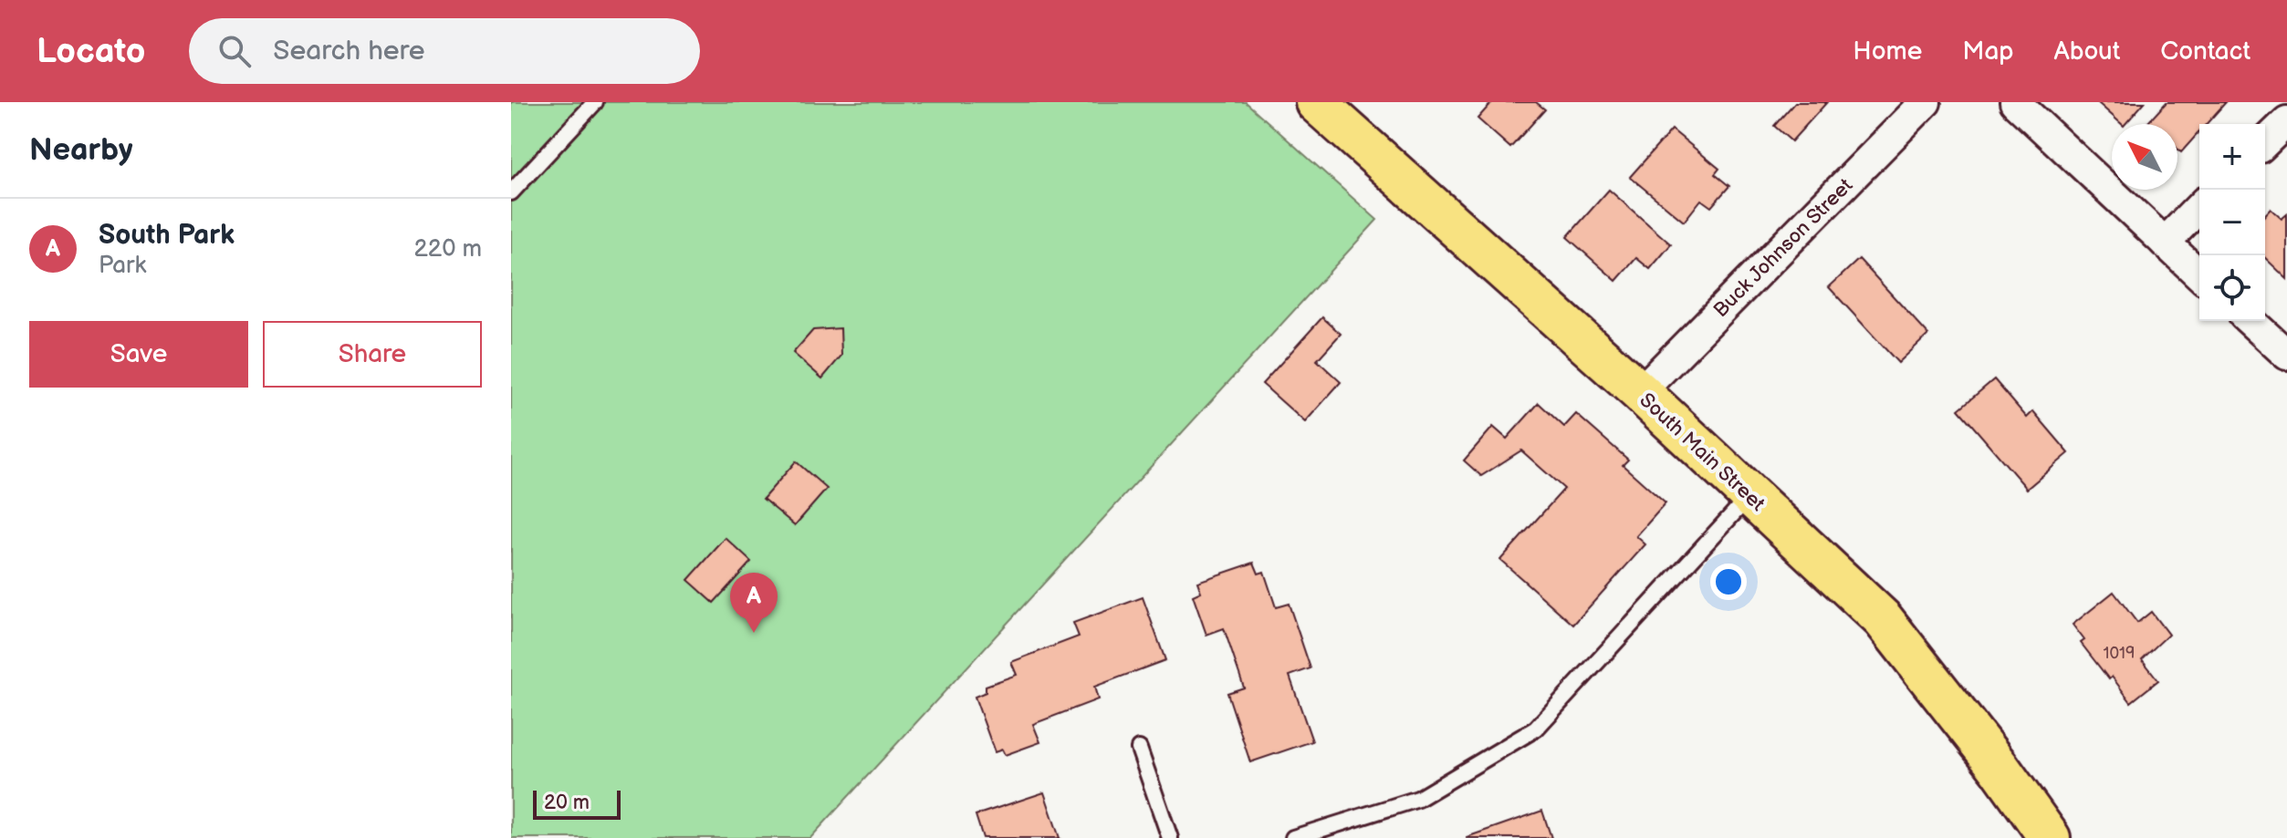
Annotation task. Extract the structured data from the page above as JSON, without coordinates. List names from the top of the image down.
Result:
{
  "streets": {
    "highway": ["South Main Street"],
    "street": ["Buck Johnson Street"]
  },
  "crossings": [
    ["Buck Johnson Street", "South Main Street"]
  ],
  "house_numbers": ["1019"],
  "scale_bar": "20 m",
  "north": "top left",
  "page": {
    "header": "Locato",
    "search": "Search here",
    "nav": [
      "Home",
      "Map",
      "About",
      "Contact"
    ],
    "heading": "Nearby",
    "map_buttons": ["+", "−"],
    "list": [
      {
        "mark": "A",
        "name": "South Park",
        "note": "Park",
        "value": "220 m"
      }
    ],
    "buttons": ["Save", "Share"],
    "pins": "A",
    "scale": "20 m"
  }
}
